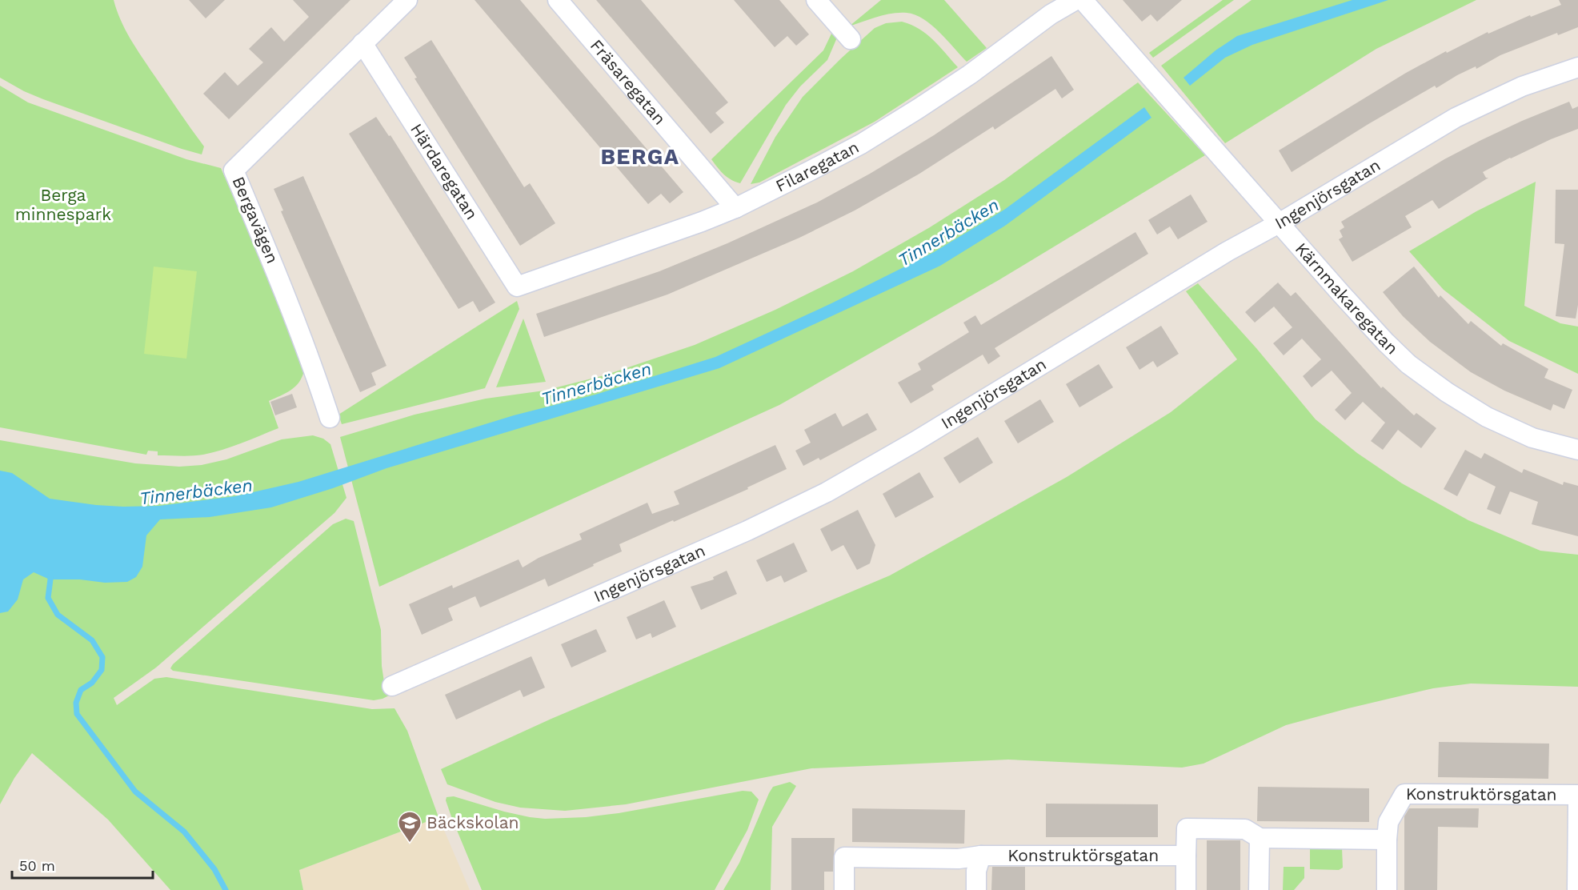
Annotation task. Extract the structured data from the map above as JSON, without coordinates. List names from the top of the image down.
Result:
{
  "streets": {
    "street": [
      "Fräsaregatan",
      "Filaregatan",
      "Härdaregatan",
      "Ingenjörsgatan",
      "Bergavägen",
      "Kärnmakaregatan",
      "Konstruktörsgatan"
    ]
  },
  "crossings": [
    ["Fräsaregatan", "Filaregatan"],
    ["Filaregatan", "Härdaregatan"],
    ["Härdaregatan", "Bergavägen"],
    ["Ingenjörsgatan", "Kärnmakaregatan"]
  ],
  "districts": ["BERGA"],
  "water": ["Tinnerbäcken"],
  "parks": ["Berga minnespark"],
  "places": {
    "school or university": ["Bäckskolan"]
  },
  "scale_bar": "50 m"
}
